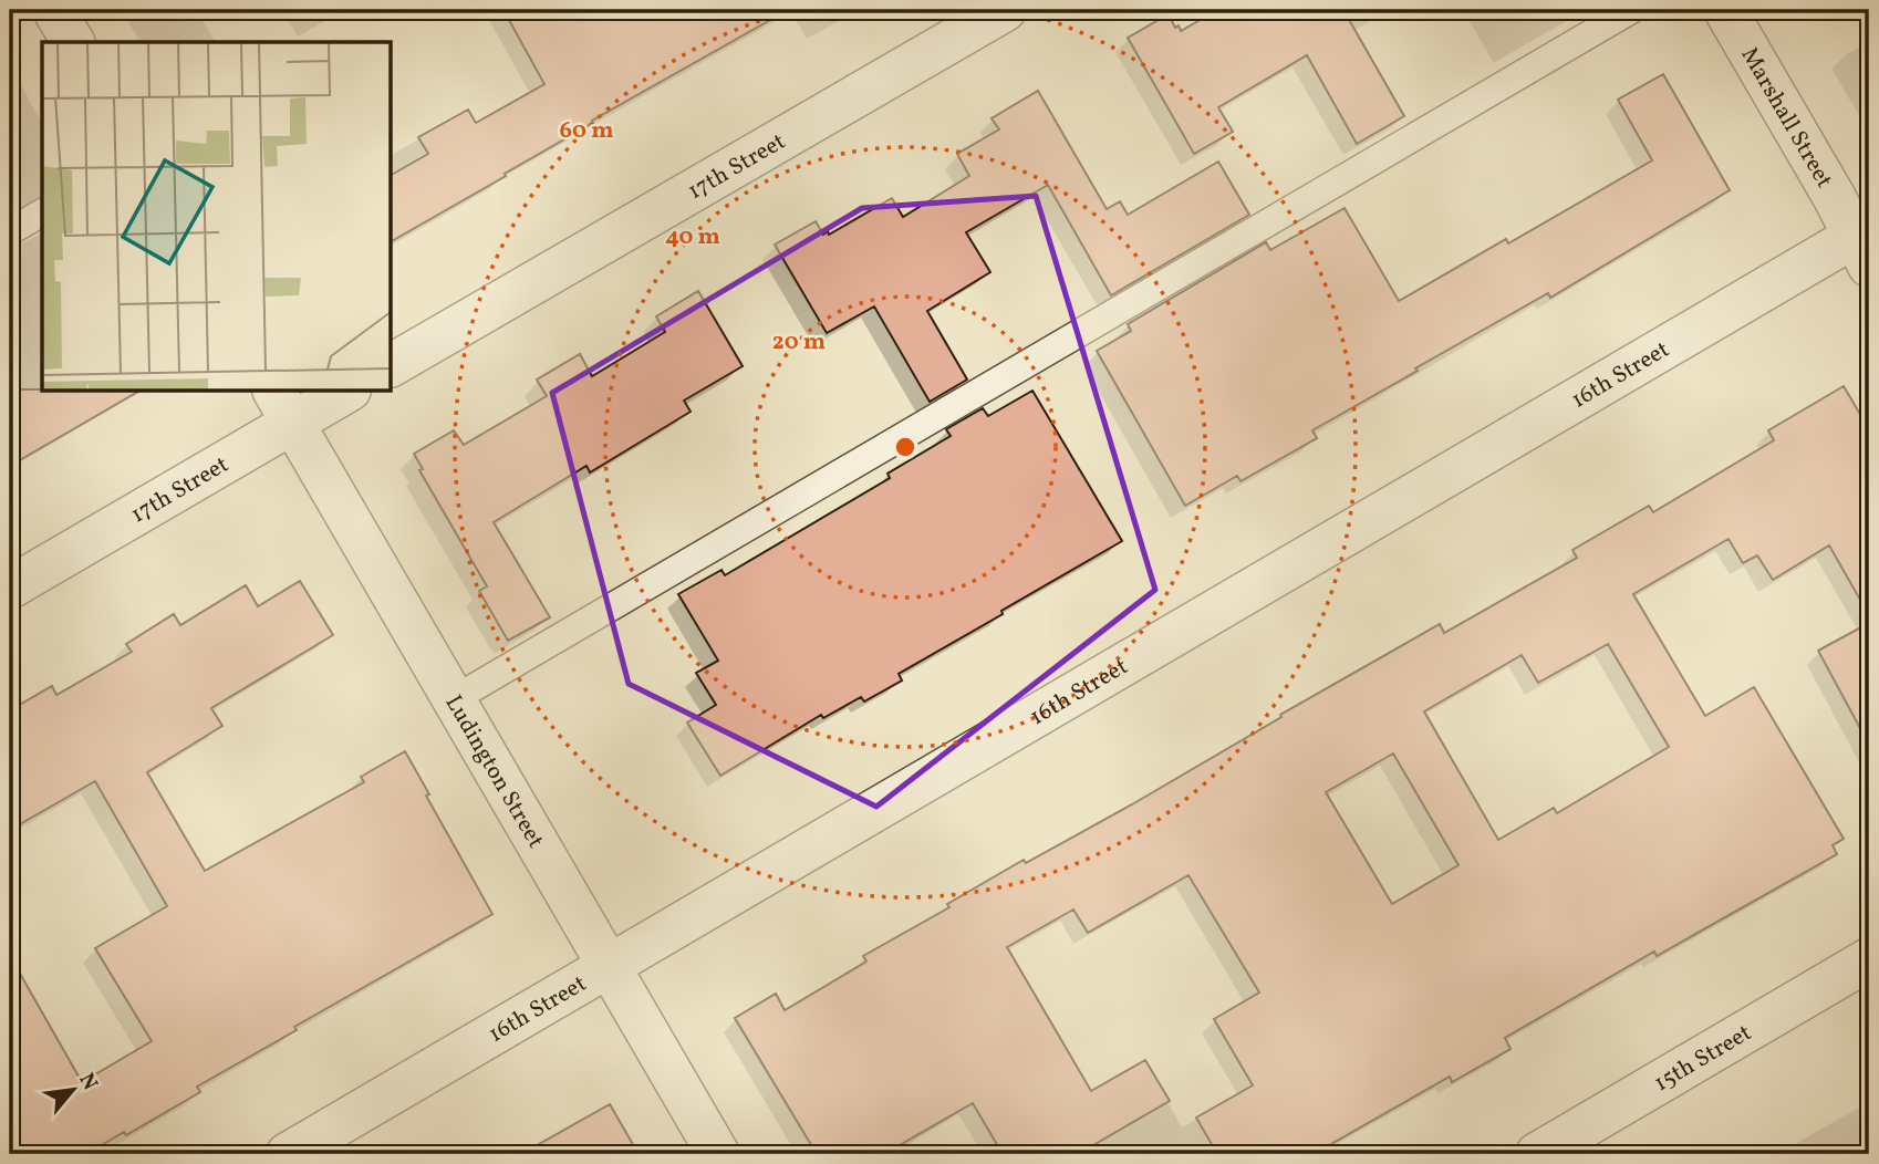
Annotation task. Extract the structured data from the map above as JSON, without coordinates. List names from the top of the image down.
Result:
{
  "streets": {
    "street": [
      "Marshall Street",
      "17th Street",
      "16th Street",
      "Ludington Street",
      "15th Street"
    ]
  },
  "crossings": [
    ["Marshall Street", "16th Street"],
    ["17th Street", "Ludington Street"],
    ["16th Street", "Ludington Street"]
  ],
  "north": "top right",
  "rings": ["60 m", "40 m", "20 m"]
}
